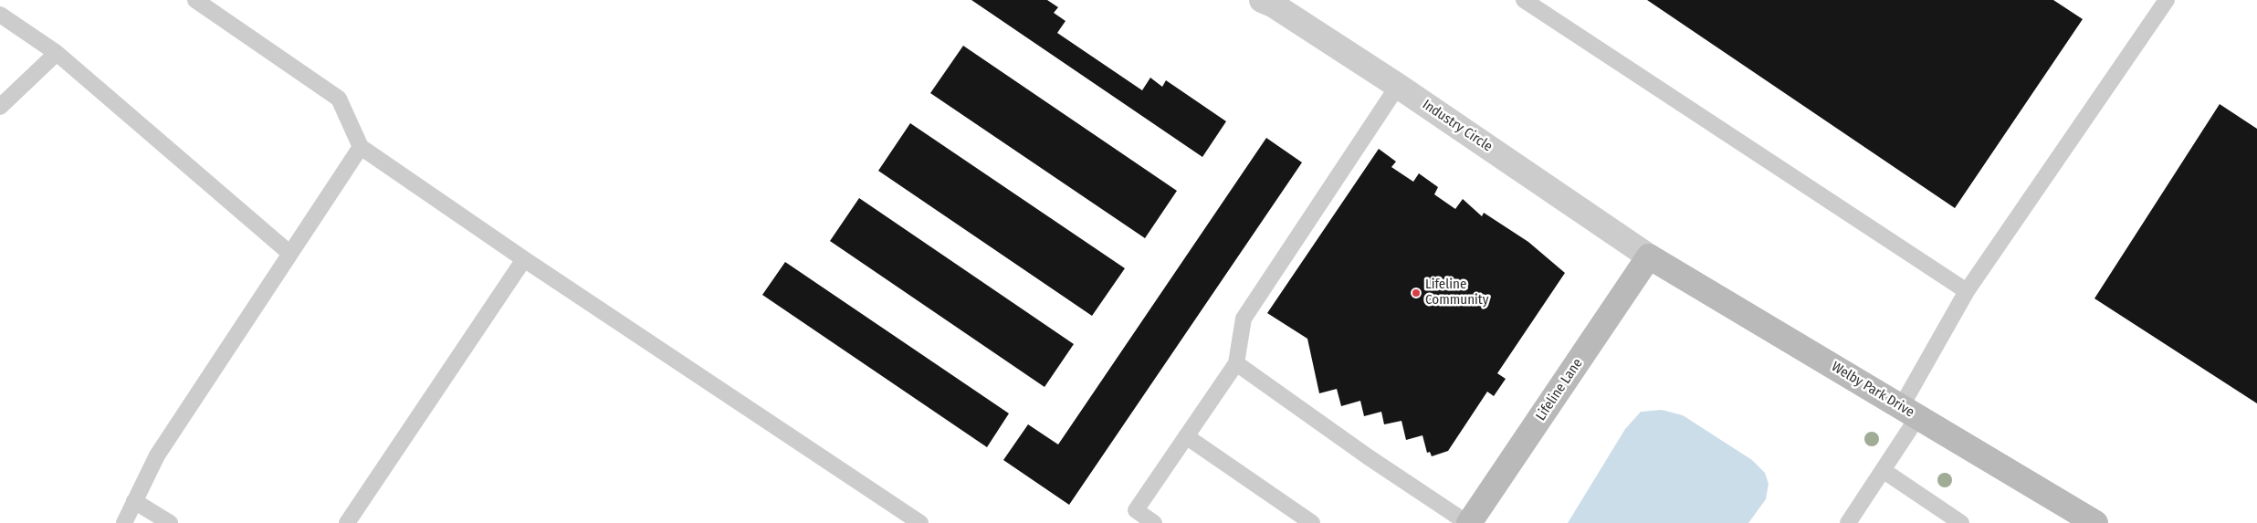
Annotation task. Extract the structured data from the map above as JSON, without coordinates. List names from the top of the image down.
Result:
{
  "streets": {
    "street": ["Industry Circle", "Lifeline Lane", "Welby Park Drive"]
  },
  "crossings": [
    ["Industry Circle", "Lifeline Lane"],
    ["Industry Circle", "Welby Park Drive"],
    ["Lifeline Lane", "Welby Park Drive"]
  ],
  "places": ["Lifeline Community"]
}
